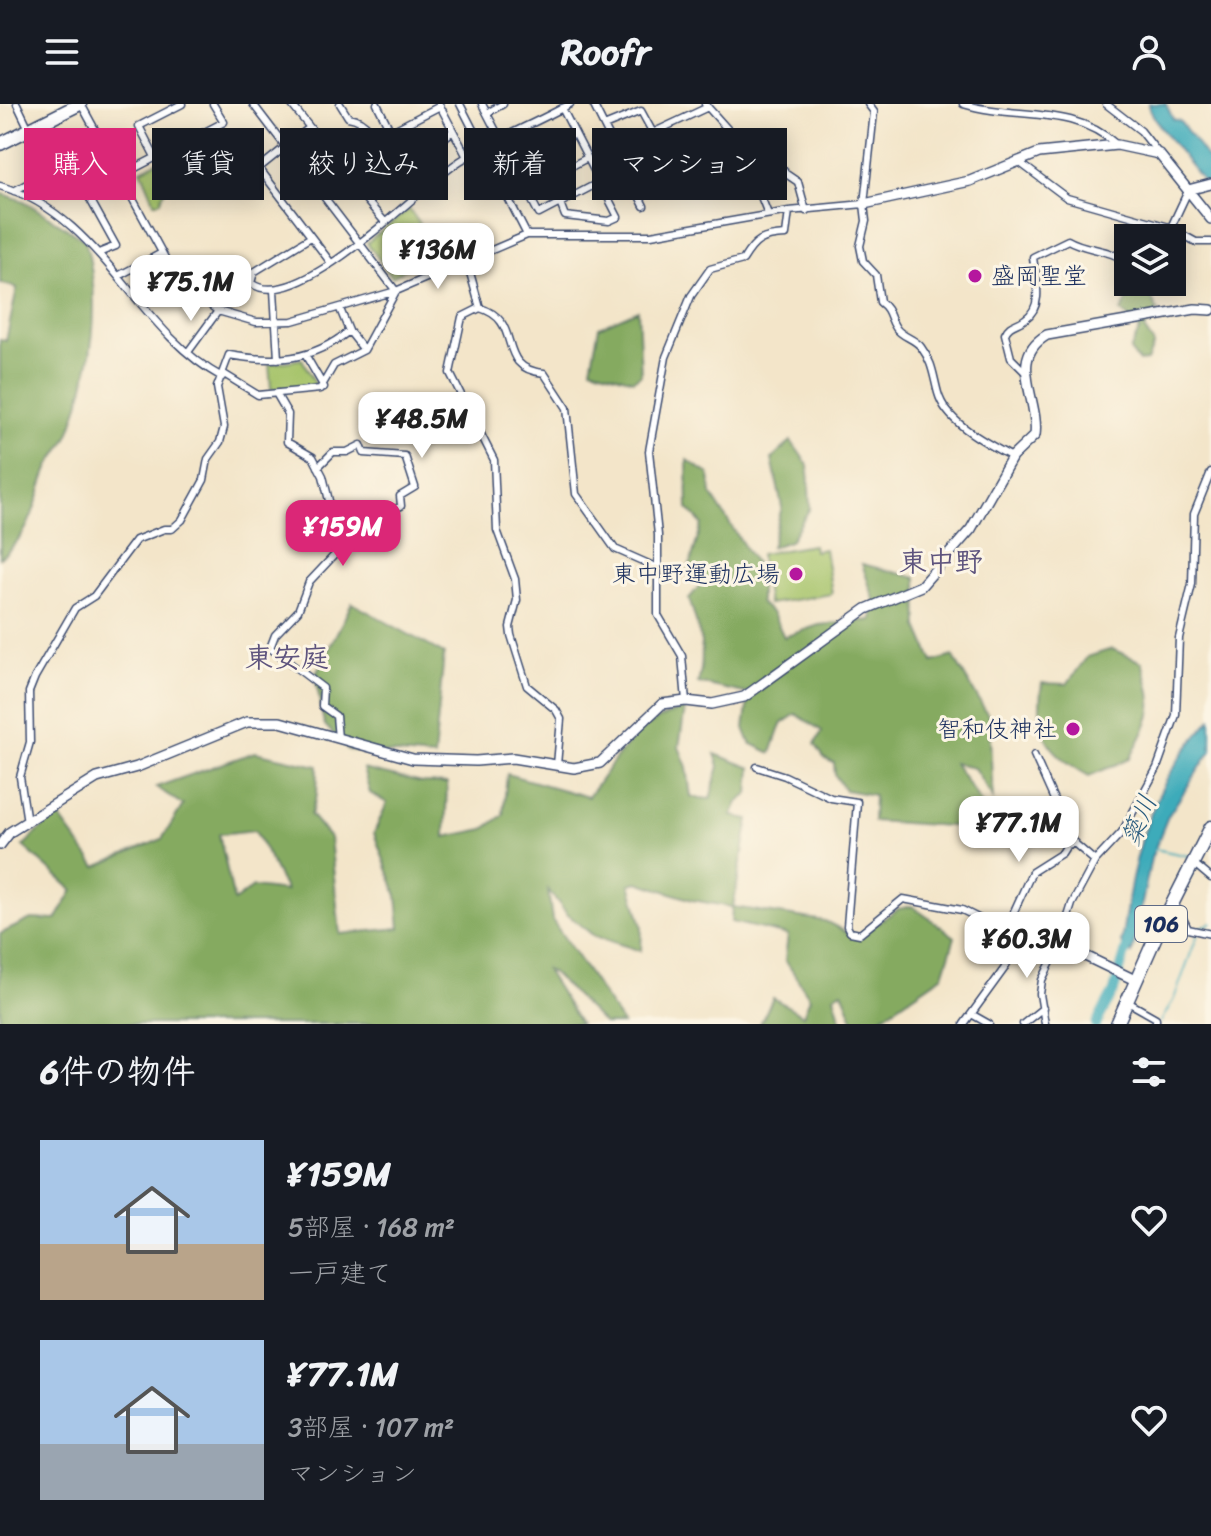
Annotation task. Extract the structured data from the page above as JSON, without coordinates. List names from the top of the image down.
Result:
{
  "streets": {
    "highway": ["106"]
  },
  "districts": ["東中野", "東安庭"],
  "water": ["簗川"],
  "places": ["盛岡聖堂", "東中野運動広場", "智和伎神社"],
  "page": {
    "header": "Roofr",
    "chip": [
      "購入",
      "賃貸",
      "絞り込み",
      "新着",
      "マンション"
    ],
    "price": [
      "¥136M",
      "¥75.1M",
      "¥48.5M",
      "¥159M",
      "¥77.1M",
      "¥60.3M"
    ],
    "heading": "6件の物件",
    "list": [
      {
        "name": "¥159M",
        "note": "5部屋 · 168 m² · 一戸建て"
      },
      {
        "name": "¥77.1M",
        "note": "3部屋 · 107 m² · マンション"
      }
    ]
  }
}
